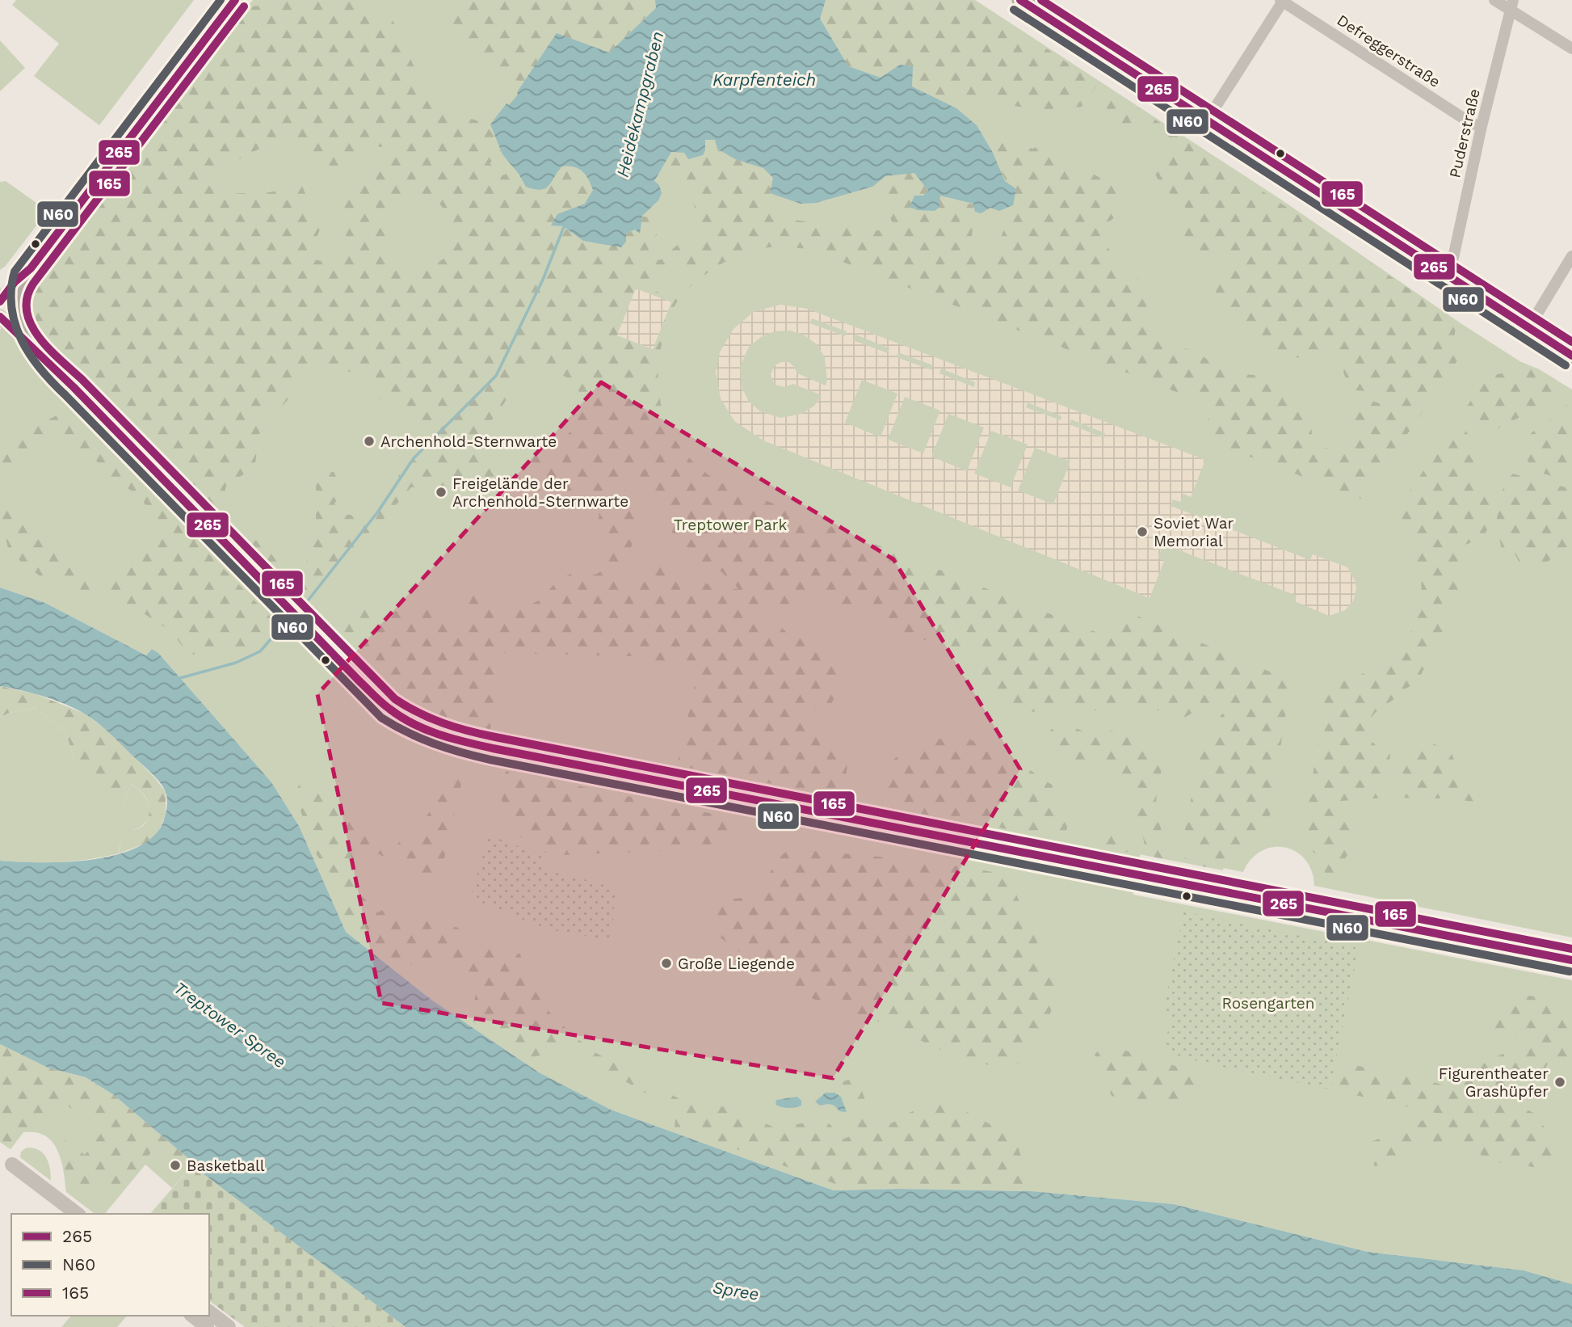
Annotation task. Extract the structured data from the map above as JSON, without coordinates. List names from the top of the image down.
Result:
{
  "streets": {
    "street": ["Defreggerstraße", "Puderstraße"]
  },
  "crossings": [
    ["Defreggerstraße", "Puderstraße"]
  ],
  "water": [
    "Karpfenteich",
    "Heidekampgraben",
    "Treptower Spree",
    "Spree"
  ],
  "parks": ["Treptower Park", "Rosengarten"],
  "places": [
    "Archenhold-Sternwarte",
    "Freigelände der Archenhold-Sternwarte",
    "Soviet War Memorial",
    "Große Liegende",
    "Figurentheater Grashüpfer",
    "Basketball"
  ],
  "lines": ["transit line 265", "transit line N60", "transit line 165"],
  "legend": ["265", "N60", "165"]
}
